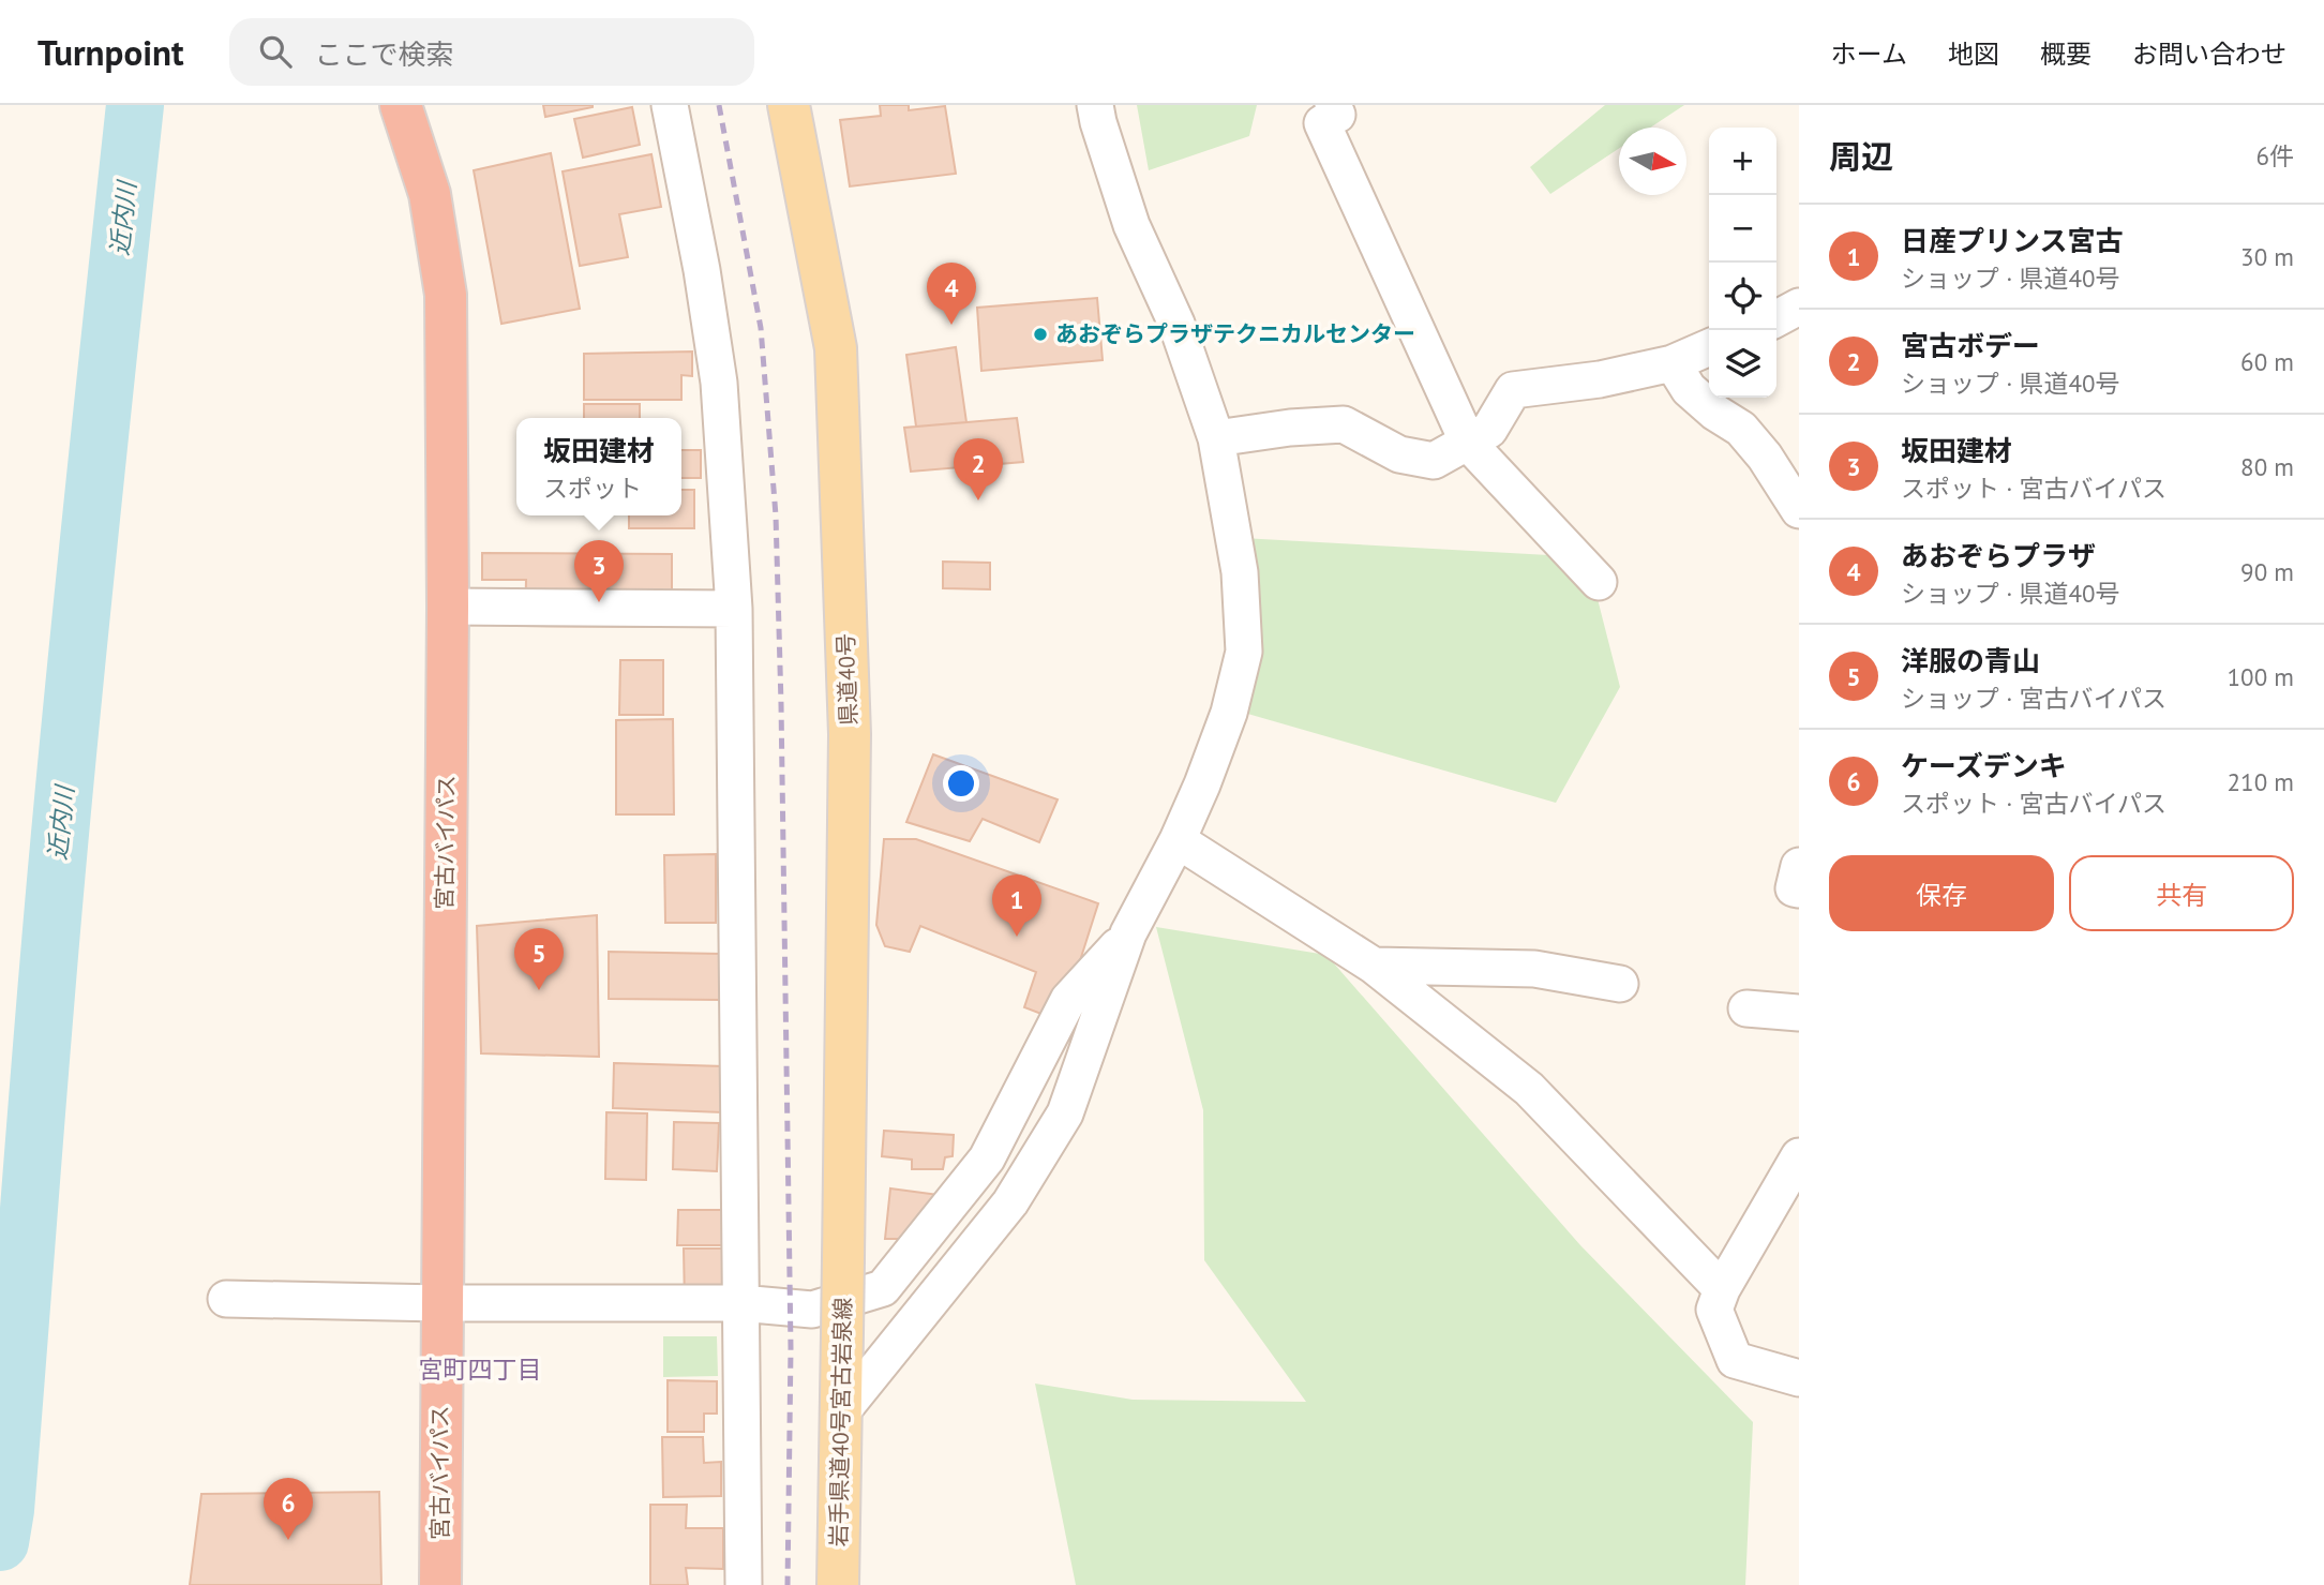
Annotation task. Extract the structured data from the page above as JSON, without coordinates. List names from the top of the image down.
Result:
{
  "streets": {
    "highway": ["宮古バイパス"],
    "main road": ["県道40号", "岩手県道40号宮古岩泉線"]
  },
  "crossings": [
    ["県道40号", "岩手県道40号宮古岩泉線"]
  ],
  "districts": ["宮町四丁目"],
  "water": ["近内川"],
  "places": ["あおぞらプラザテクニカルセンター"],
  "north": "right",
  "page": {
    "header": "Turnpoint",
    "search": "ここで検索",
    "nav": [
      "ホーム",
      "地図",
      "概要",
      "お問い合わせ"
    ],
    "heading": ["周辺", "6件"],
    "map_buttons": ["+", "−"],
    "list": [
      {
        "mark": "1",
        "name": "日産プリンス宮古",
        "note": "ショップ · 県道40号",
        "value": "30 m"
      },
      {
        "mark": "2",
        "name": "宮古ボデー",
        "note": "ショップ · 県道40号",
        "value": "60 m"
      },
      {
        "mark": "3",
        "name": "坂田建材",
        "note": "スポット · 宮古バイパス",
        "value": "80 m"
      },
      {
        "mark": "4",
        "name": "あおぞらプラザ",
        "note": "ショップ · 県道40号",
        "value": "90 m"
      },
      {
        "mark": "5",
        "name": "洋服の青山",
        "note": "ショップ · 宮古バイパス",
        "value": "100 m"
      },
      {
        "mark": "6",
        "name": "ケーズデンキ",
        "note": "スポット · 宮古バイパス",
        "value": "210 m"
      }
    ],
    "pins": [
      "4",
      "2",
      "3",
      "1",
      "5",
      "6"
    ],
    "popup": ["坂田建材", "スポット"],
    "buttons": ["保存", "共有"]
  }
}
